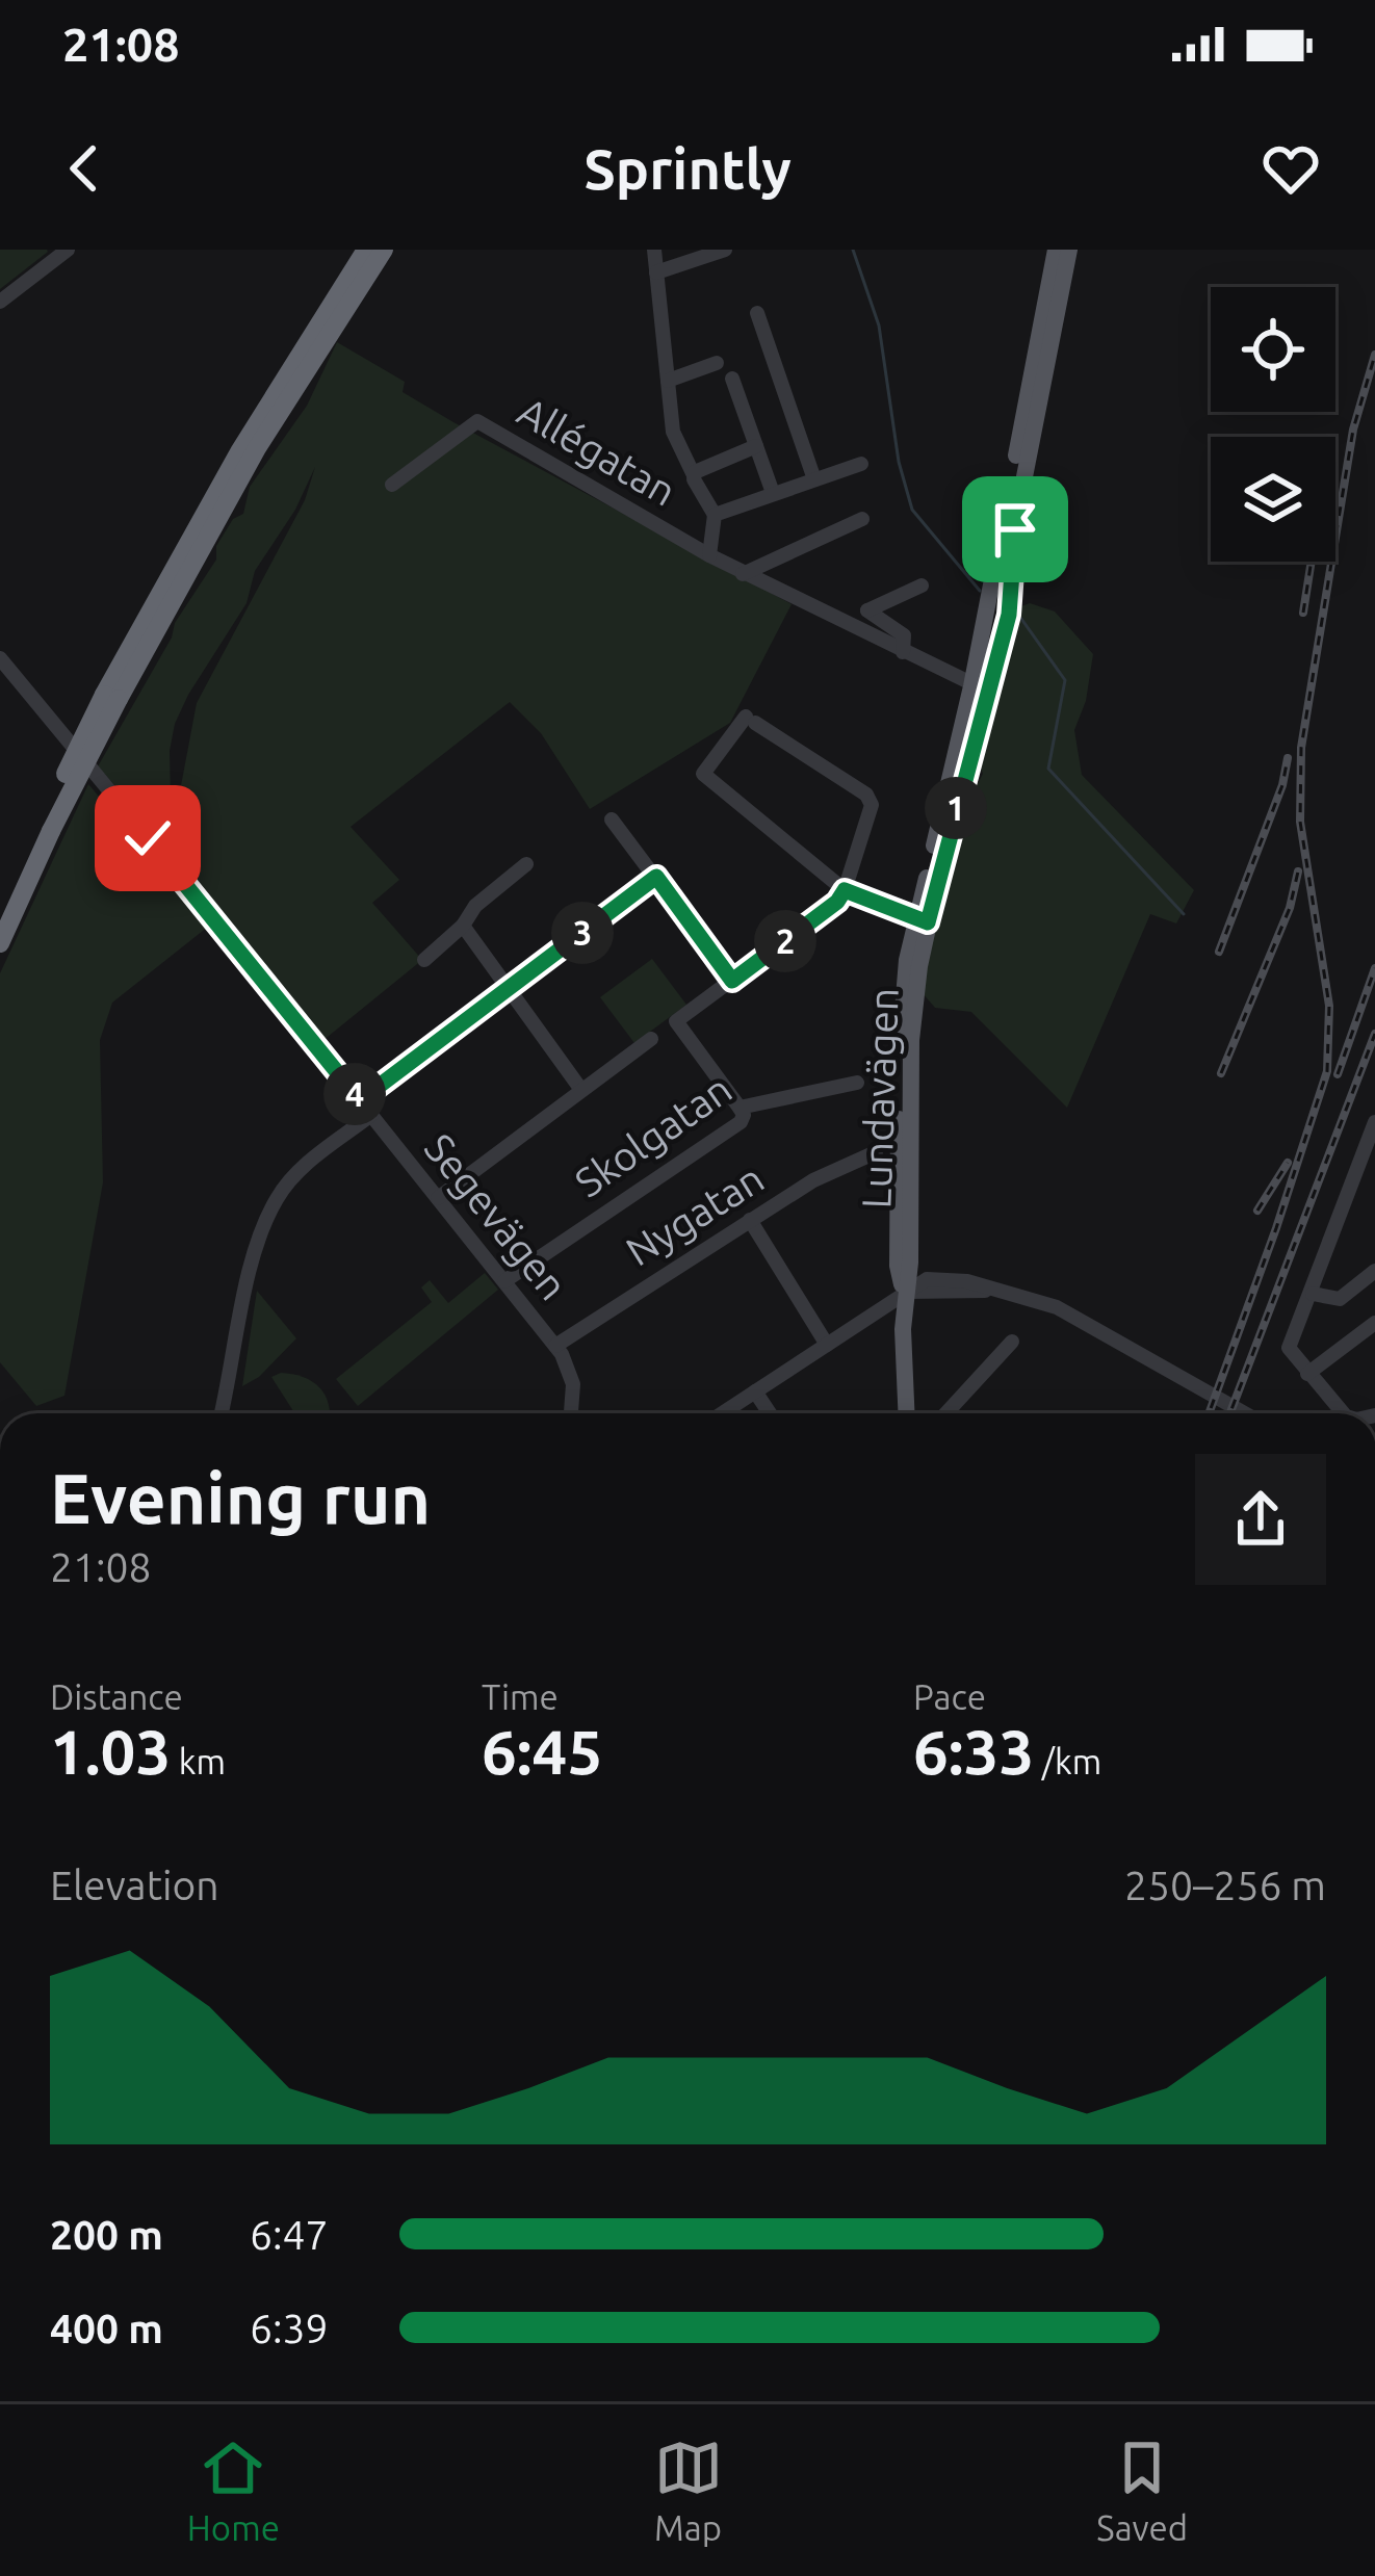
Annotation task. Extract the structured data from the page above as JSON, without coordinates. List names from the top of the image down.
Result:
{
  "streets": {
    "main road": ["Lundavägen"],
    "street": [
      "Allégatan",
      "Skolgatan",
      "Nygatan",
      "Segevägen"
    ]
  },
  "crossings": [
    ["Allégatan", "Lundavägen"],
    ["Skolgatan", "Segevägen"],
    ["Nygatan", "Segevägen"]
  ],
  "page": {
    "status": "21:08",
    "header": "Sprintly",
    "pins": [
      "1",
      "3",
      "2",
      "4"
    ],
    "heading": ["Evening run", "21:08"],
    "stats": [
      ["Distance", "1.03 km"],
      ["Time", "6:45"],
      ["Pace", "6:33 /km"]
    ],
    "chart": ["Elevation", "250–256 m"],
    "list": [
      {
        "name": "200 m",
        "note": "6:47"
      },
      {
        "name": "400 m",
        "note": "6:39"
      }
    ],
    "tabs": ["Home", "Map", "Saved"]
  }
}
